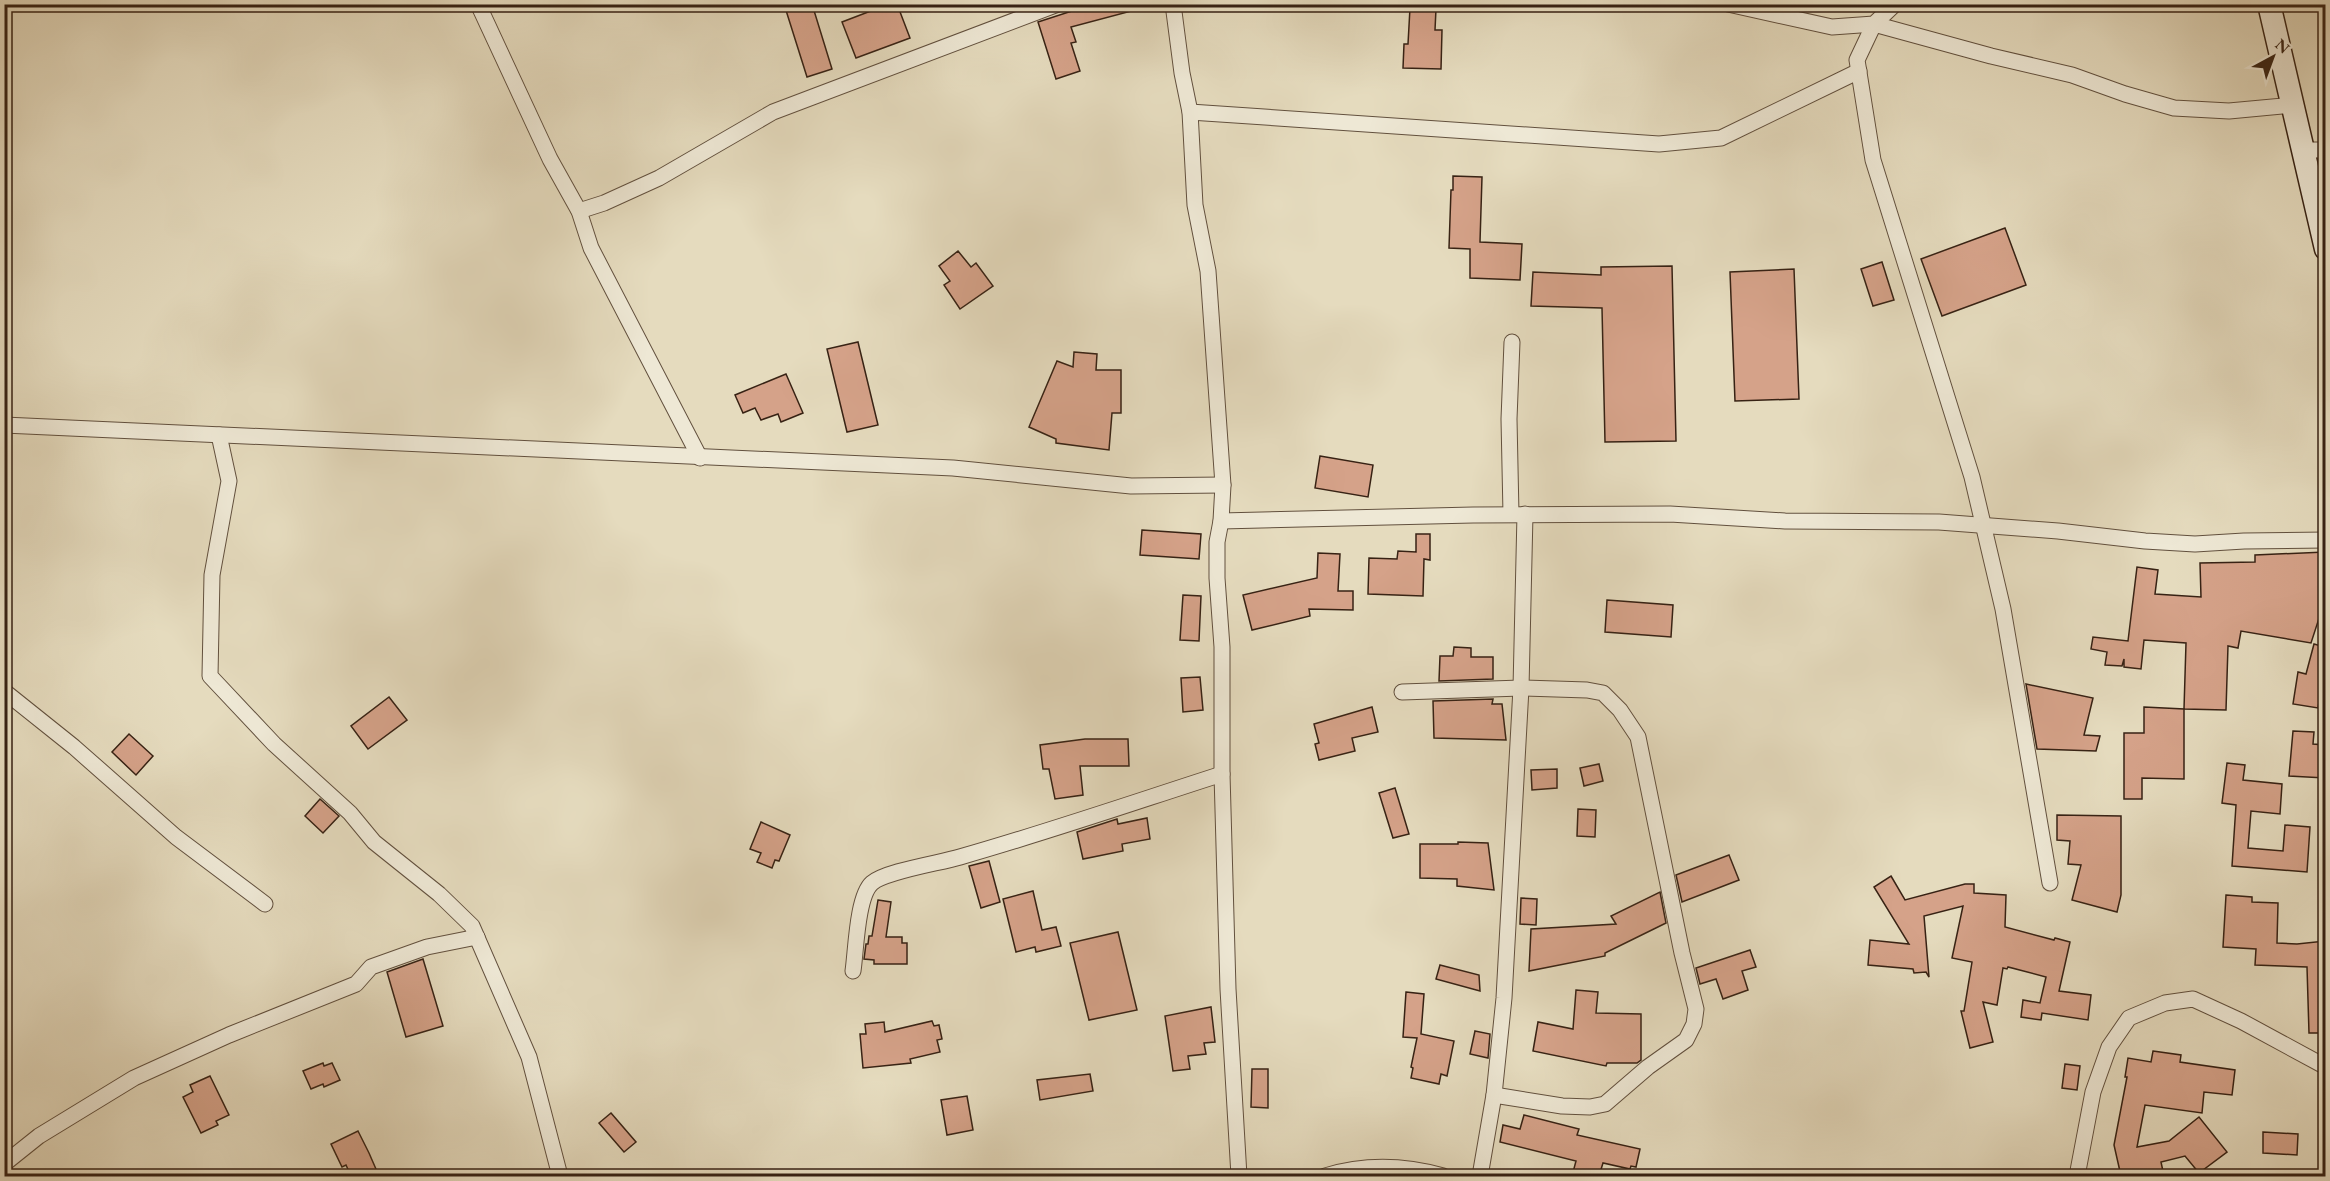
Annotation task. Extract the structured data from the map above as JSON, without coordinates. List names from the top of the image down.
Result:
{
  "north": "top right"
}
